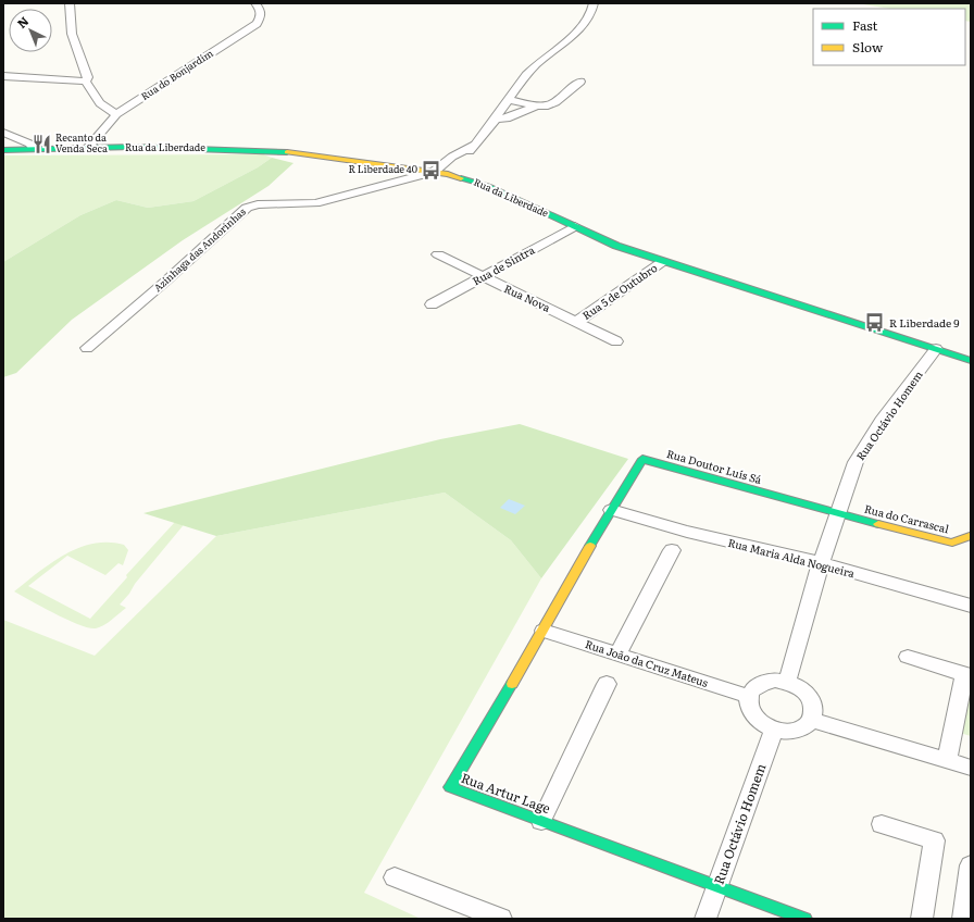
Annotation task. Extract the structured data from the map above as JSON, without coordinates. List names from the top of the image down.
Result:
{
  "streets": {
    "street": [
      "Rua do Bonjardim",
      "Rua da Liberdade",
      "Azinhaga das Andorinhas",
      "Rua de Sintra",
      "Rua 5 de Outubro",
      "Rua Nova",
      "Rua Octávio Homem",
      "Rua Doutor Luís Sá",
      "Rua do Carrascal",
      "Rua Maria Alda Nogueira",
      "Rua João da Cruz Mateus",
      "Rua Artur Lage"
    ]
  },
  "crossings": [
    ["Rua do Bonjardim", "Rua da Liberdade"],
    ["Rua da Liberdade", "Azinhaga das Andorinhas"],
    ["Rua da Liberdade", "Rua de Sintra"],
    ["Rua da Liberdade", "Rua 5 de Outubro"],
    ["Rua da Liberdade", "Rua Octávio Homem"],
    ["Rua de Sintra", "Rua Nova"],
    ["Rua 5 de Outubro", "Rua Nova"],
    ["Rua Octávio Homem", "Rua Doutor Luís Sá"],
    ["Rua Octávio Homem", "Rua do Carrascal"],
    ["Rua Octávio Homem", "Rua Maria Alda Nogueira"],
    ["Rua Octávio Homem", "Rua João da Cruz Mateus"],
    ["Rua Octávio Homem", "Rua Artur Lage"],
    ["Rua Doutor Luís Sá", "Rua do Carrascal"],
    ["Rua Doutor Luís Sá", "Rua Maria Alda Nogueira"],
    ["Rua Doutor Luís Sá", "Rua Artur Lage"],
    ["Rua Maria Alda Nogueira", "Rua Artur Lage"],
    ["Rua João da Cruz Mateus", "Rua Artur Lage"]
  ],
  "places": {
    "restaurant": ["Recanto da Venda Seca"],
    "bus stop": ["R Liberdade 40", "R Liberdade 9"]
  },
  "legend": ["Fast", "Slow"],
  "north": "top left"
}
